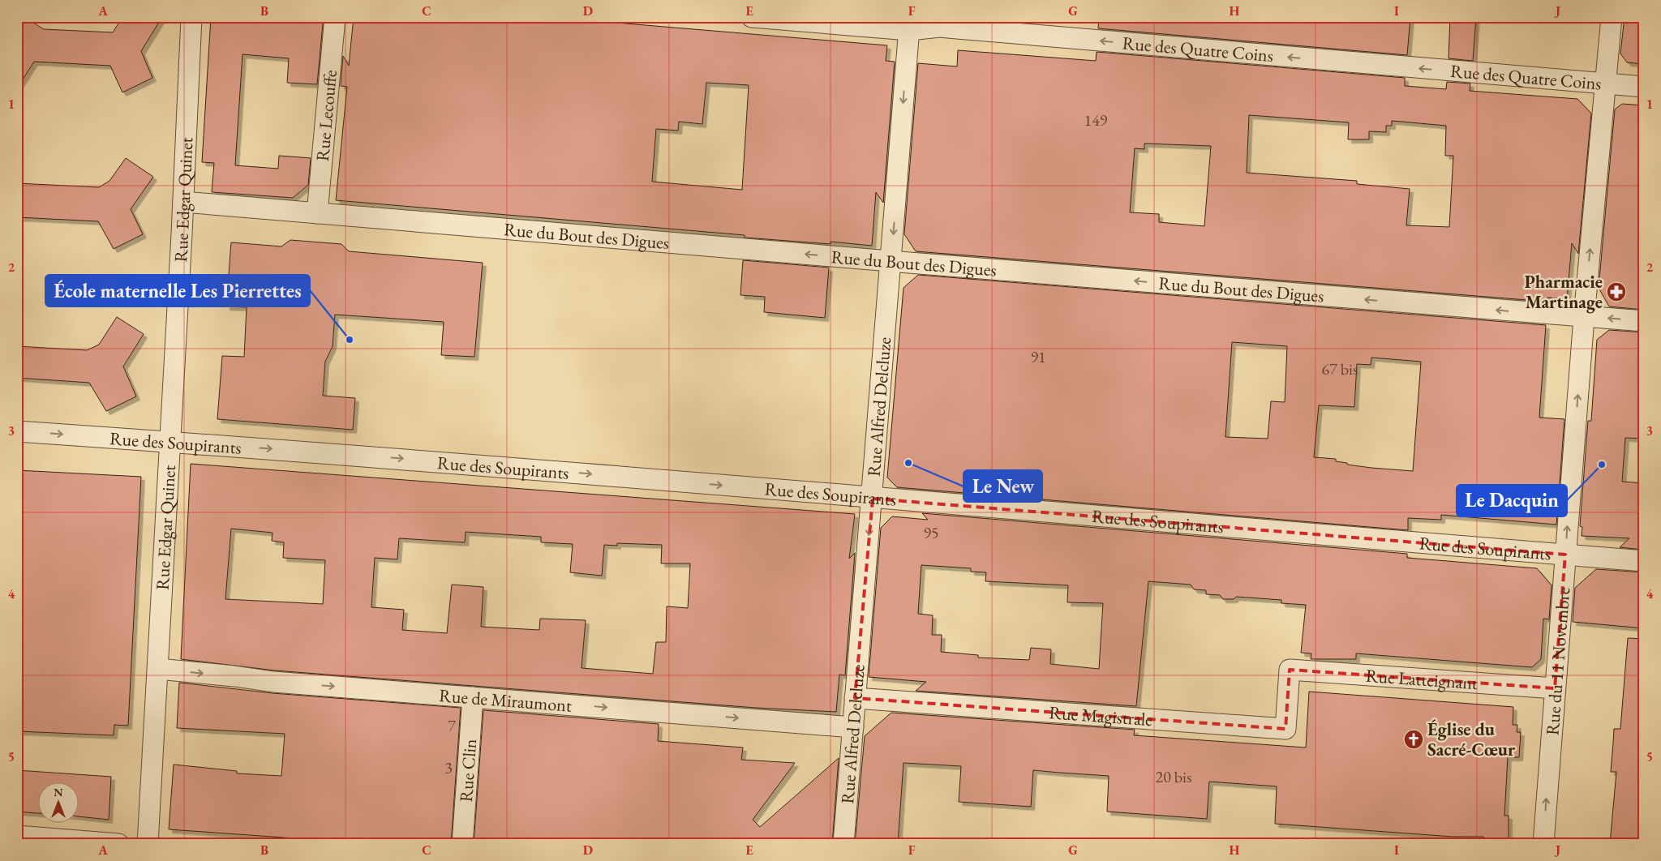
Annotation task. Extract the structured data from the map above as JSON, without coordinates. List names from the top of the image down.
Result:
{
  "streets": {
    "street": [
      "Rue des Quatre Coins",
      "Rue Lecouffe",
      "Rue Edgar Quinet",
      "Rue du Bout des Digues",
      "Rue Alfred Delcluze",
      "Rue des Soupirants",
      "Rue du 11 Novembre",
      "Rue Latteignant",
      "Rue de Miraumont",
      "Rue Magistrale",
      "Rue Clin"
    ]
  },
  "crossings": [
    ["Rue des Quatre Coins", "Rue Alfred Delcluze"],
    ["Rue des Quatre Coins", "Rue du 11 Novembre"],
    ["Rue Lecouffe", "Rue du Bout des Digues"],
    ["Rue Edgar Quinet", "Rue du Bout des Digues"],
    ["Rue Edgar Quinet", "Rue des Soupirants"],
    ["Rue Edgar Quinet", "Rue de Miraumont"],
    ["Rue du Bout des Digues", "Rue Alfred Delcluze"],
    ["Rue du Bout des Digues", "Rue du 11 Novembre"],
    ["Rue Alfred Delcluze", "Rue des Soupirants"],
    ["Rue Alfred Delcluze", "Rue de Miraumont"],
    ["Rue Alfred Delcluze", "Rue Magistrale"],
    ["Rue des Soupirants", "Rue du 11 Novembre"],
    ["Rue du 11 Novembre", "Rue Latteignant"],
    ["Rue Latteignant", "Rue Magistrale"],
    ["Rue de Miraumont", "Rue Clin"]
  ],
  "one_way": [
    "Rue des Quatre Coins",
    "Rue du Bout des Digues",
    "Rue Alfred Delcluze",
    "Rue des Soupirants",
    "Rue du 11 Novembre",
    "Rue de Miraumont"
  ],
  "places": {
    "pharmacy": ["Pharmacie Martinage"],
    "other": ["École maternelle Les Pierrettes", "Le New", "Le Dacquin"],
    "church": ["Église du Sacré-Cœur"]
  },
  "house_numbers": [
    "149",
    "91",
    "67 bis",
    "95",
    "7",
    "3",
    "20 bis"
  ],
  "north": "top",
  "grid": {
    "columns": [
      "A",
      "B",
      "C",
      "D",
      "E",
      "F",
      "G",
      "H",
      "I",
      "J"
    ],
    "rows": [
      "1",
      "2",
      "3",
      "4",
      "5"
    ]
  }
}
